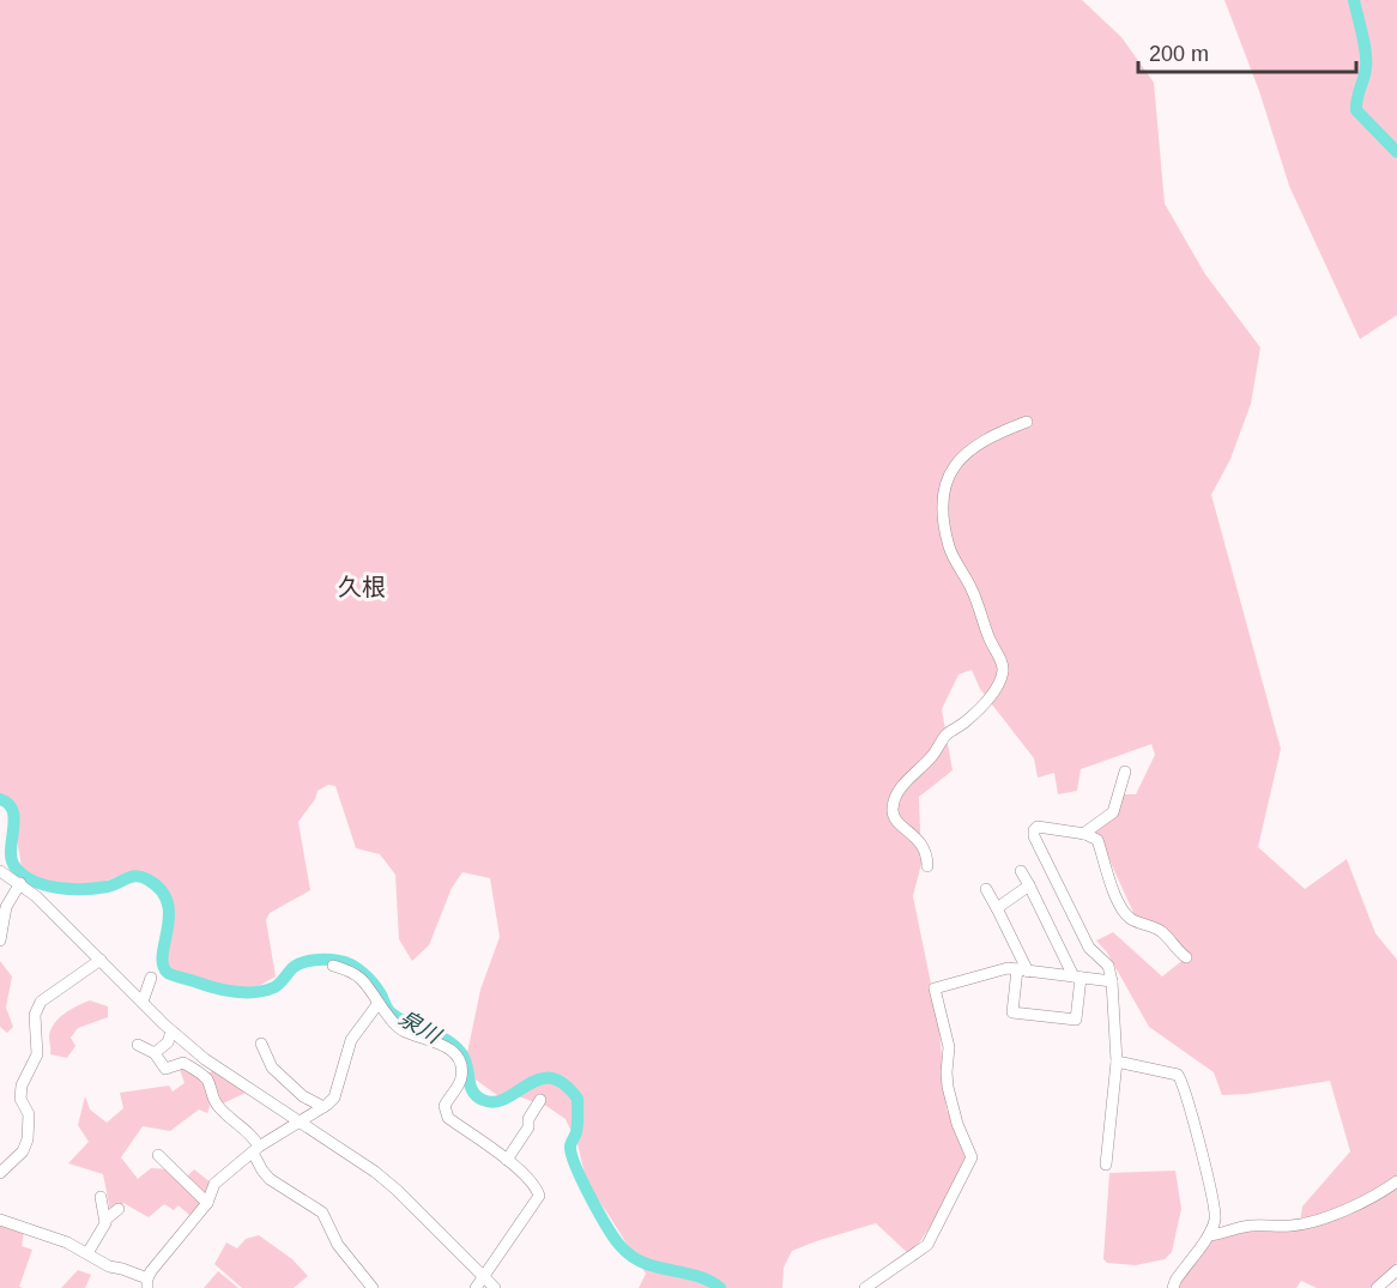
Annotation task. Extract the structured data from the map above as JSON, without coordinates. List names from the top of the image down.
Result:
{
  "districts": ["久根"],
  "water": ["泉川"],
  "scale_bar": "200 m"
}
